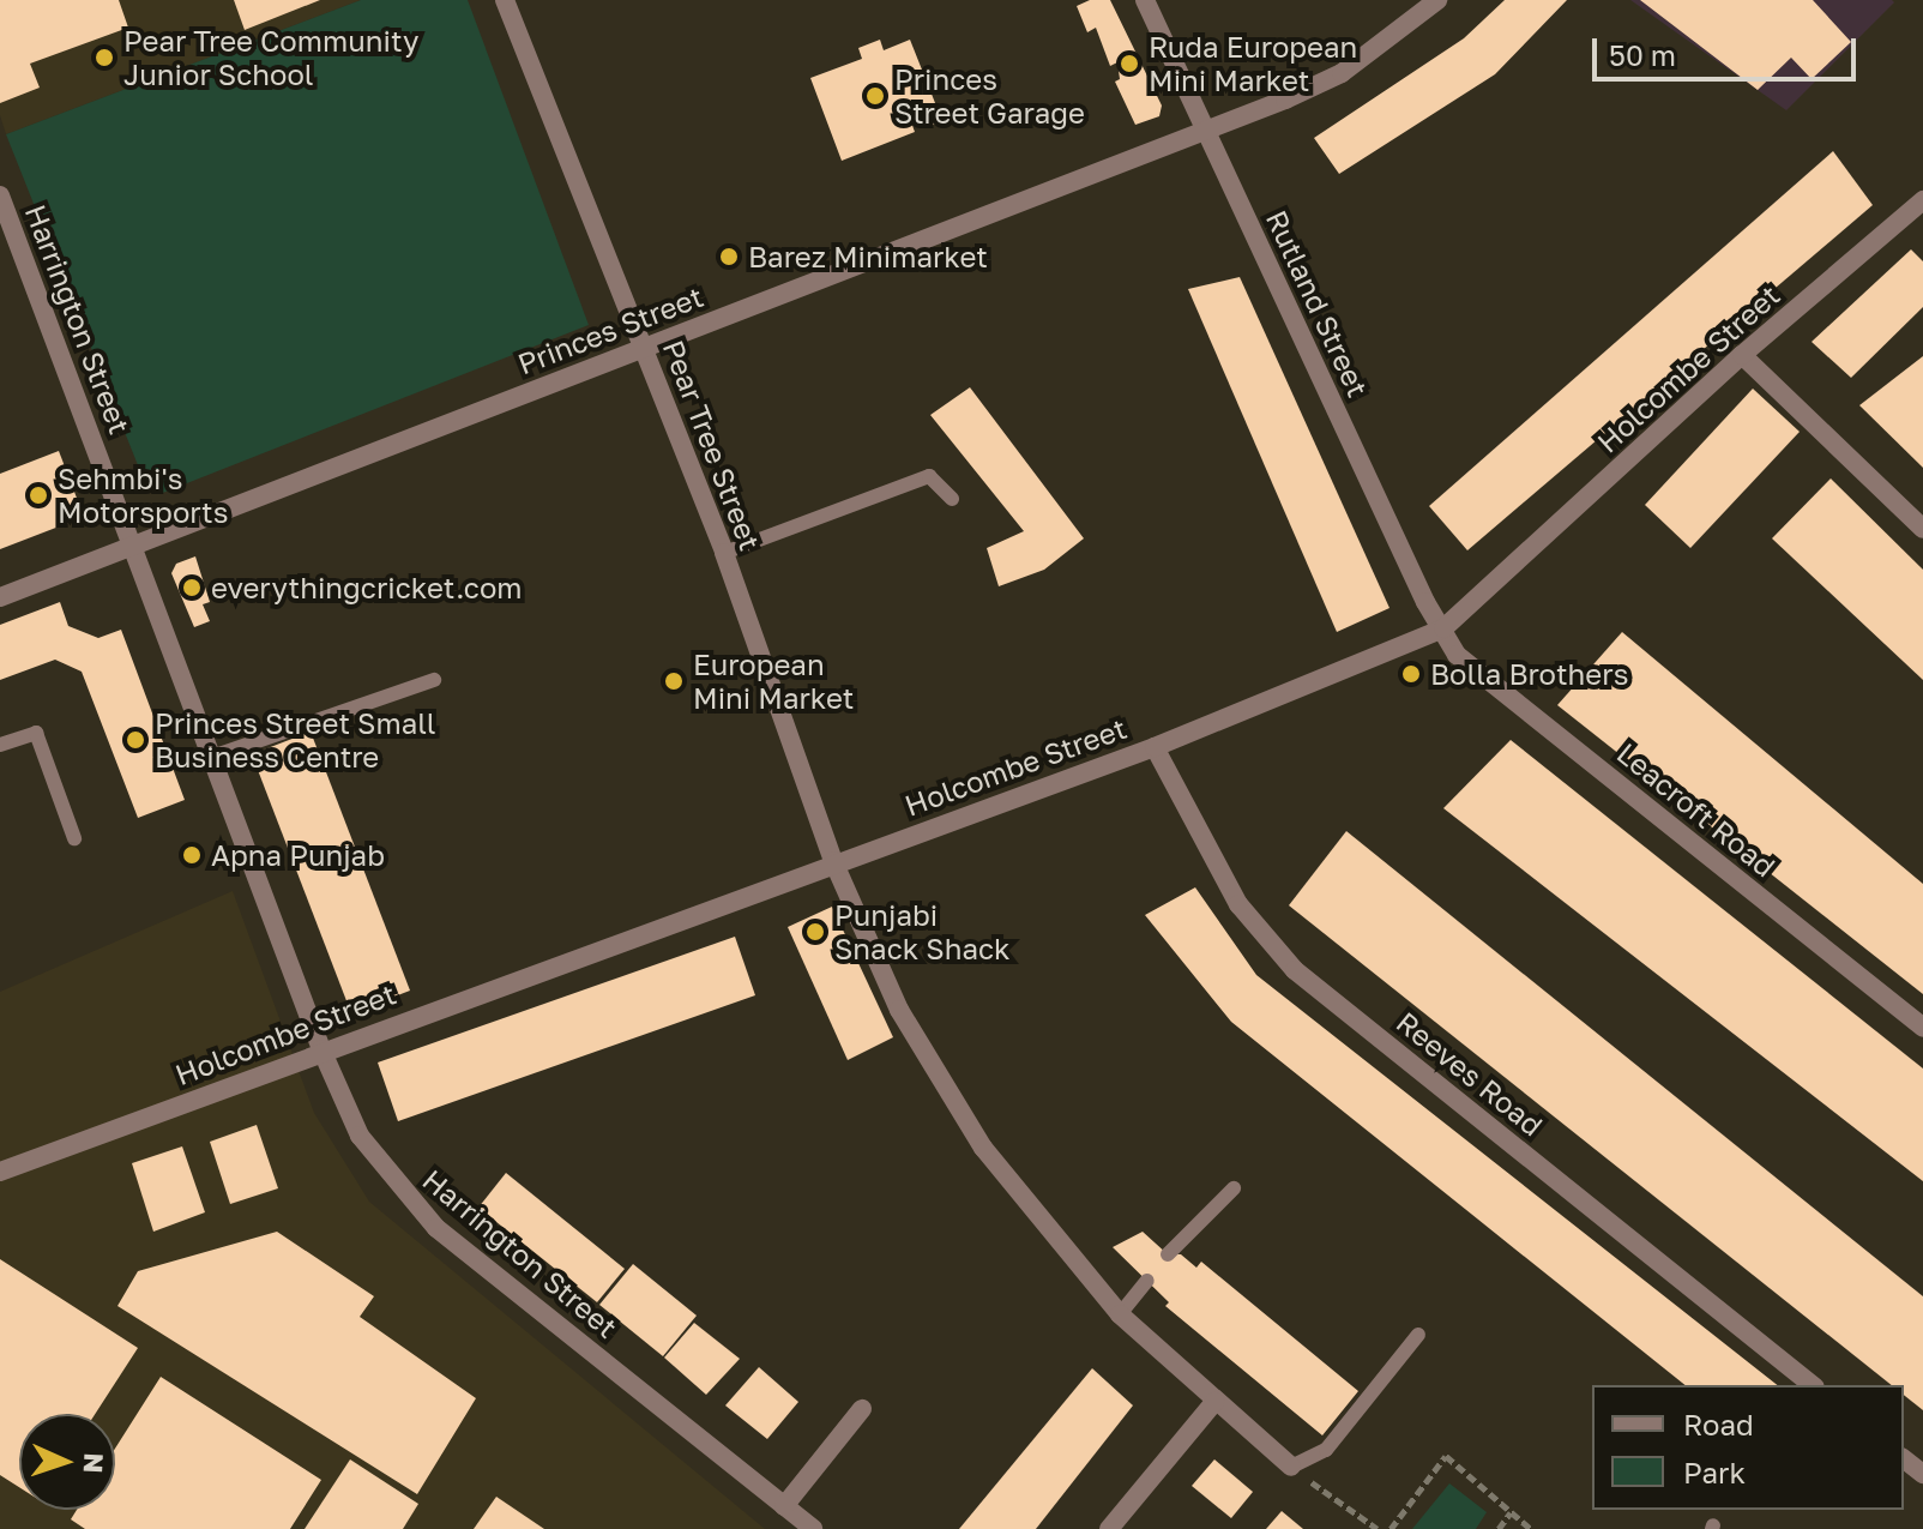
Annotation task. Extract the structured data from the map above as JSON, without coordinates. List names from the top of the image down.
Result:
{
  "streets": {
    "street": [
      "Rutland Street",
      "Harrington Street",
      "Princes Street",
      "Holcombe Street",
      "Pear Tree Street",
      "Leacroft Road",
      "Reeves Road"
    ]
  },
  "crossings": [
    ["Rutland Street", "Princes Street"],
    ["Rutland Street", "Holcombe Street"],
    ["Rutland Street", "Leacroft Road"],
    ["Harrington Street", "Princes Street"],
    ["Harrington Street", "Holcombe Street"],
    ["Princes Street", "Pear Tree Street"],
    ["Holcombe Street", "Pear Tree Street"],
    ["Holcombe Street", "Leacroft Road"],
    ["Holcombe Street", "Reeves Road"]
  ],
  "places": [
    "Pear Tree Community Junior School",
    "Ruda European Mini Market",
    "Princes Street Garage",
    "Barez Minimarket",
    "Sehmbi's Motorsports",
    "everythingcricket.com",
    "Bolla Brothers",
    "European Mini Market",
    "Princes Street Small Business Centre",
    "Apna Punjab",
    "Punjabi Snack Shack"
  ],
  "legend": ["Road", "Park"],
  "scale_bar": "50 m",
  "north": "right"
}
